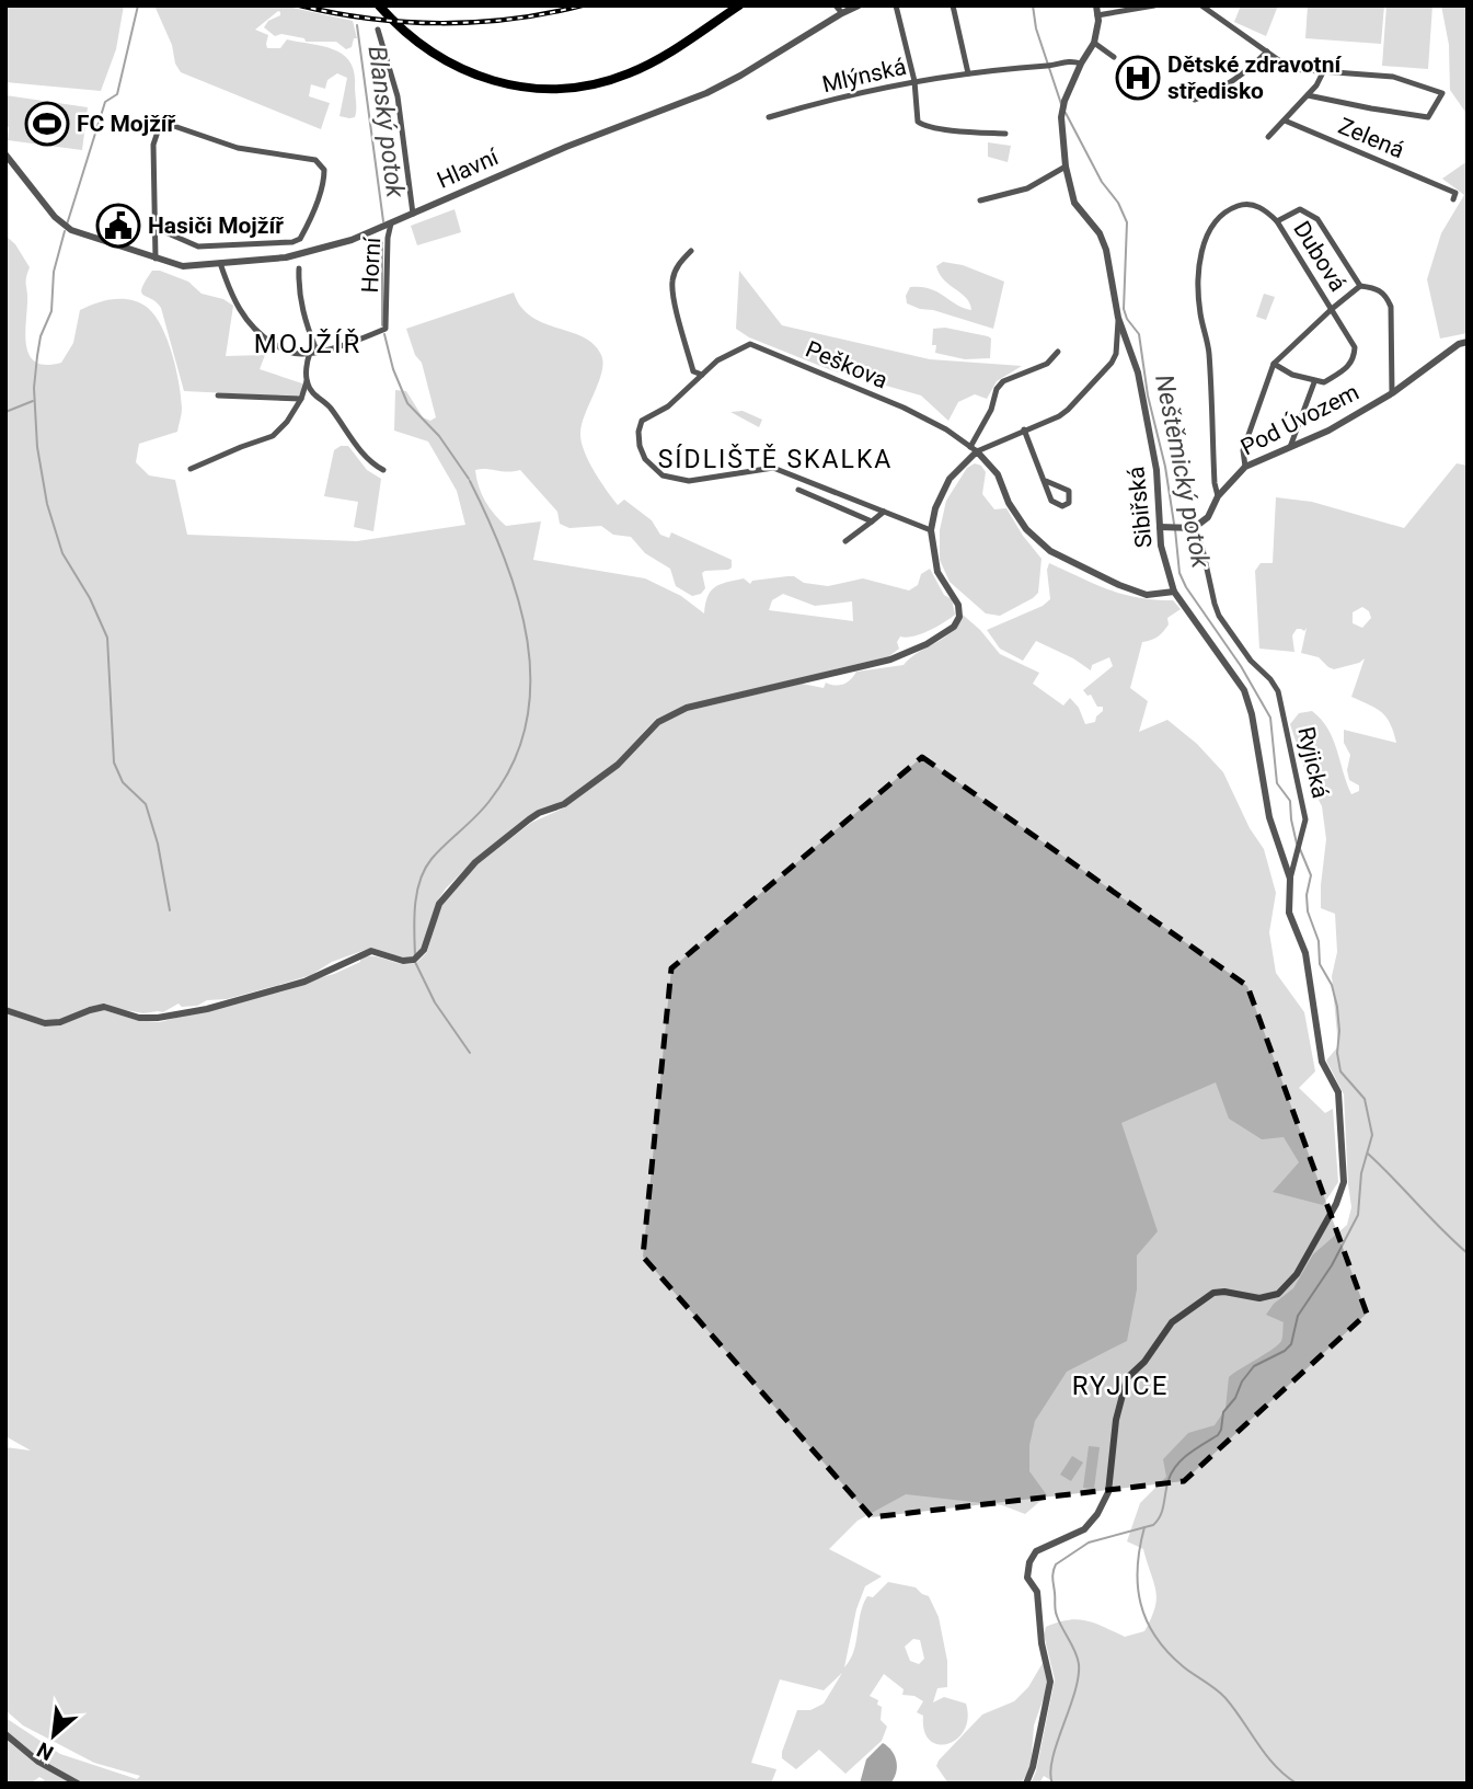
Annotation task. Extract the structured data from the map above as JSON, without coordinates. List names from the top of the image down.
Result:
{
  "streets": {
    "street": [
      "Mlýnská",
      "Zelená",
      "Hlavní",
      "Dubová",
      "Horní",
      "Peškova",
      "Pod Úvozem",
      "Sibiřská",
      "Ryjická"
    ]
  },
  "crossings": [
    ["Mlýnská", "Sibiřská"],
    ["Hlavní", "Horní"],
    ["Dubová", "Pod Úvozem"],
    ["Pod Úvozem", "Ryjická"],
    ["Sibiřská", "Ryjická"]
  ],
  "districts": ["MOJŽÍŘ", "SÍDLIŠTĚ SKALKA", "RYJICE"],
  "water": ["Blanský potok", "Neštěmický potok"],
  "places": {
    "hospital": ["Dětské zdravotní středisko"],
    "sports": ["FC Mojžíř"],
    "public building": ["Hasiči Mojžíř"]
  },
  "north": "bottom left"
}
